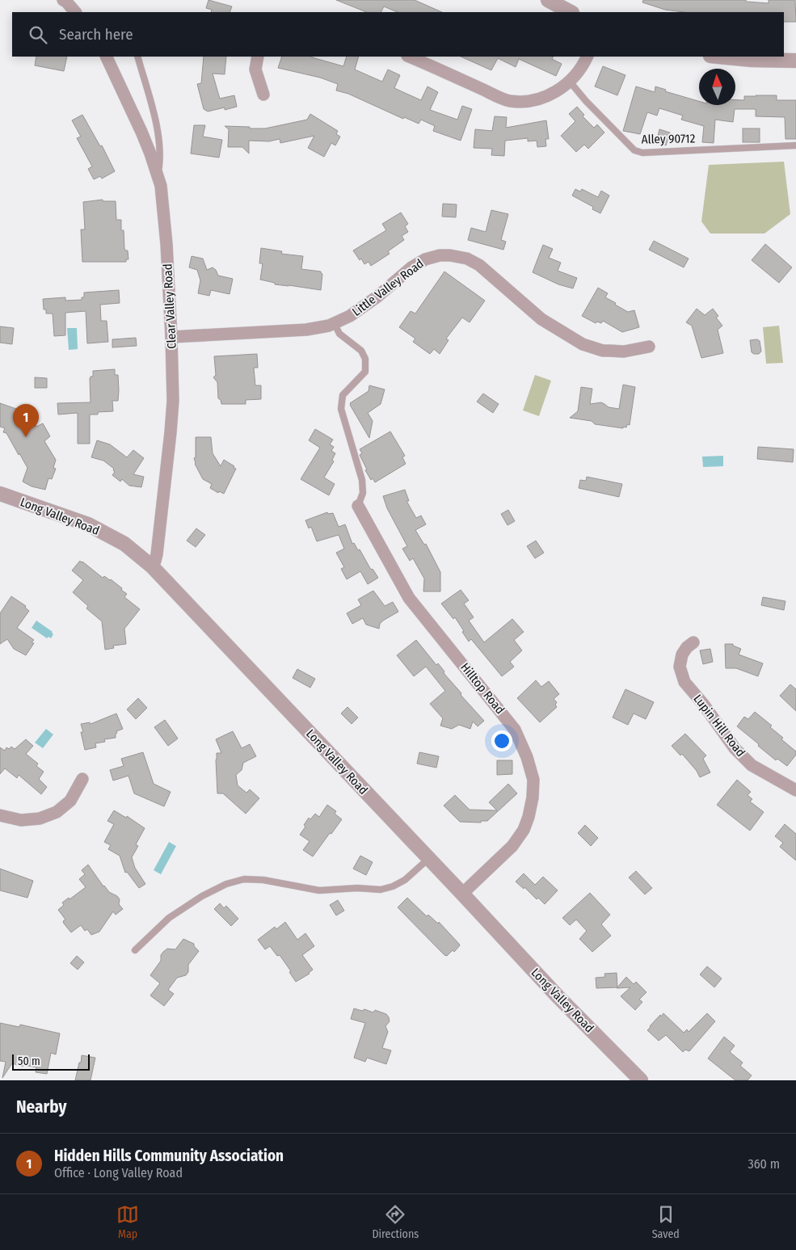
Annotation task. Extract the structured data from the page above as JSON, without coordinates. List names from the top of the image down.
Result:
{
  "streets": {
    "street": [
      "Little Valley Road",
      "Clear Valley Road",
      "Long Valley Road",
      "Hilltop Road",
      "Lupin Hill Road"
    ],
    "lane": ["Alley 90712"]
  },
  "crossings": [
    ["Little Valley Road", "Clear Valley Road"],
    ["Clear Valley Road", "Long Valley Road"],
    ["Long Valley Road", "Hilltop Road"]
  ],
  "scale_bar": "50 m",
  "north": "top",
  "page": {
    "search": "Search here",
    "pins": "1",
    "scale": "50 m",
    "heading": "Nearby",
    "list": [
      {
        "mark": "1",
        "name": "Hidden Hills Community Association",
        "note": "Office · Long Valley Road",
        "value": "360 m"
      }
    ],
    "nav": ["Map", "Directions", "Saved"]
  }
}
